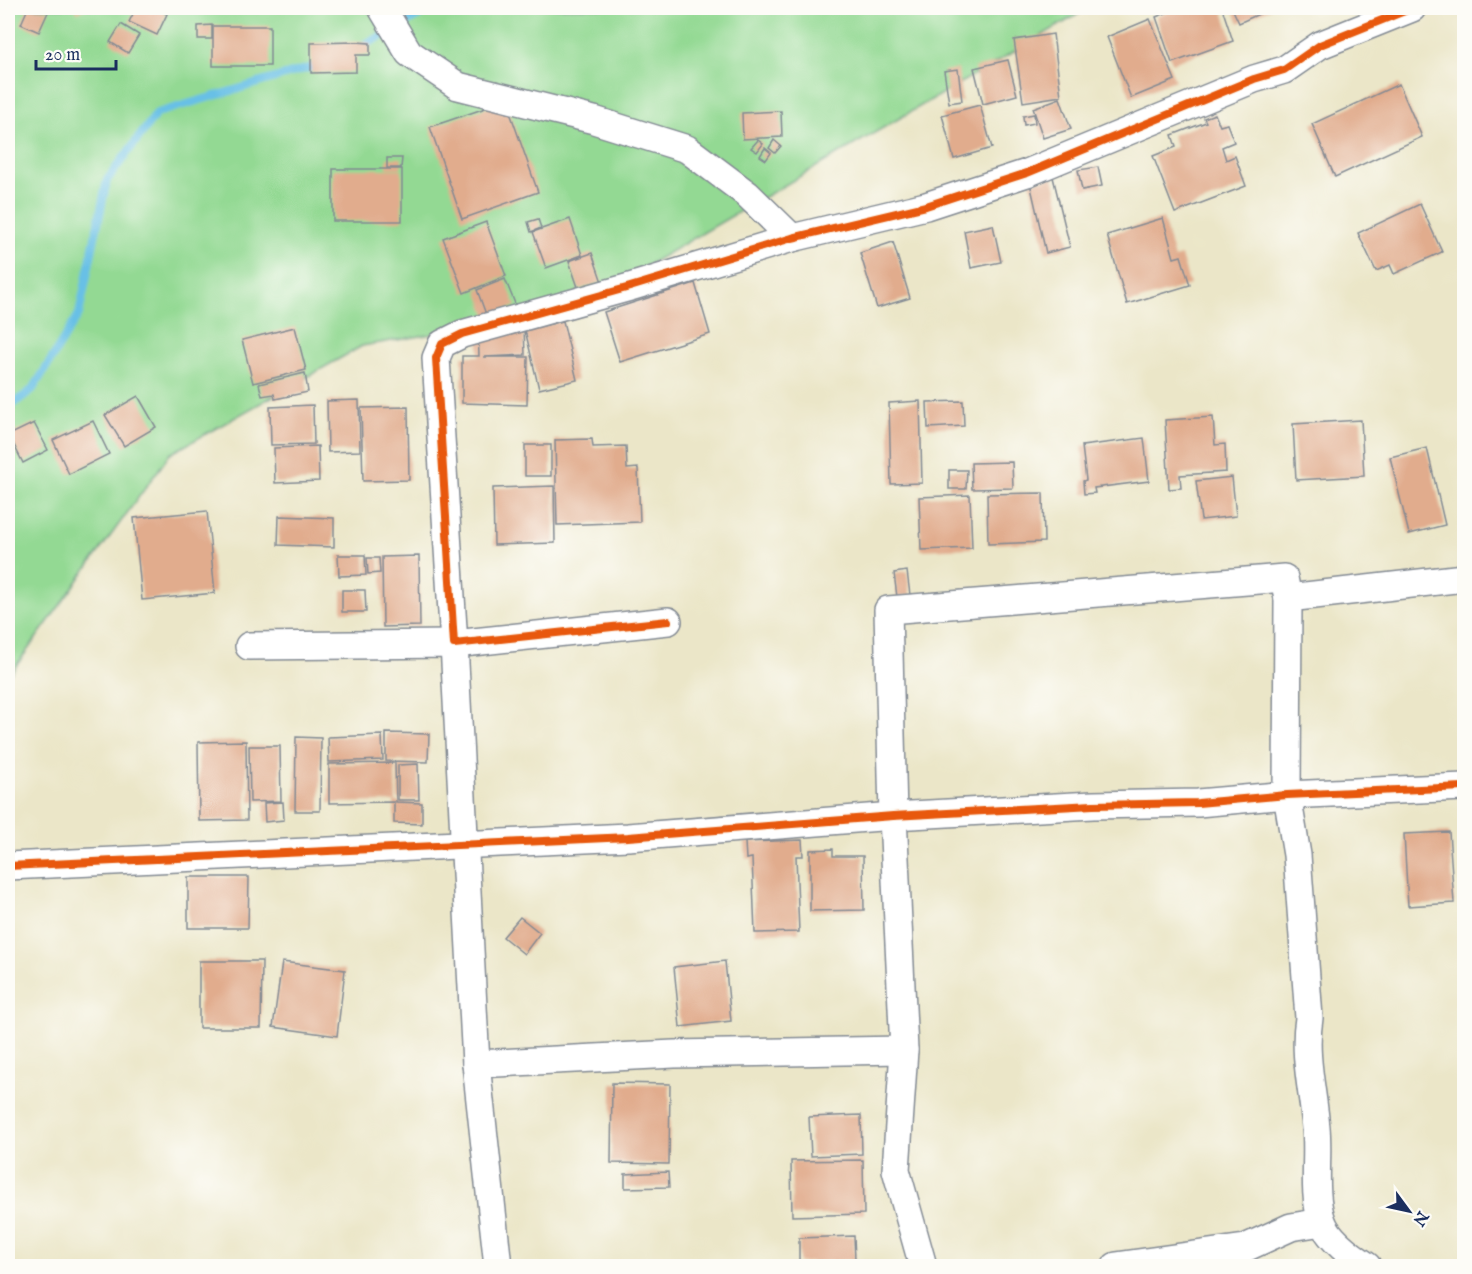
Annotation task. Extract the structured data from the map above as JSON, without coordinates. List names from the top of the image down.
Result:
{
  "scale_bar": "20 m",
  "north": "bottom right"
}
